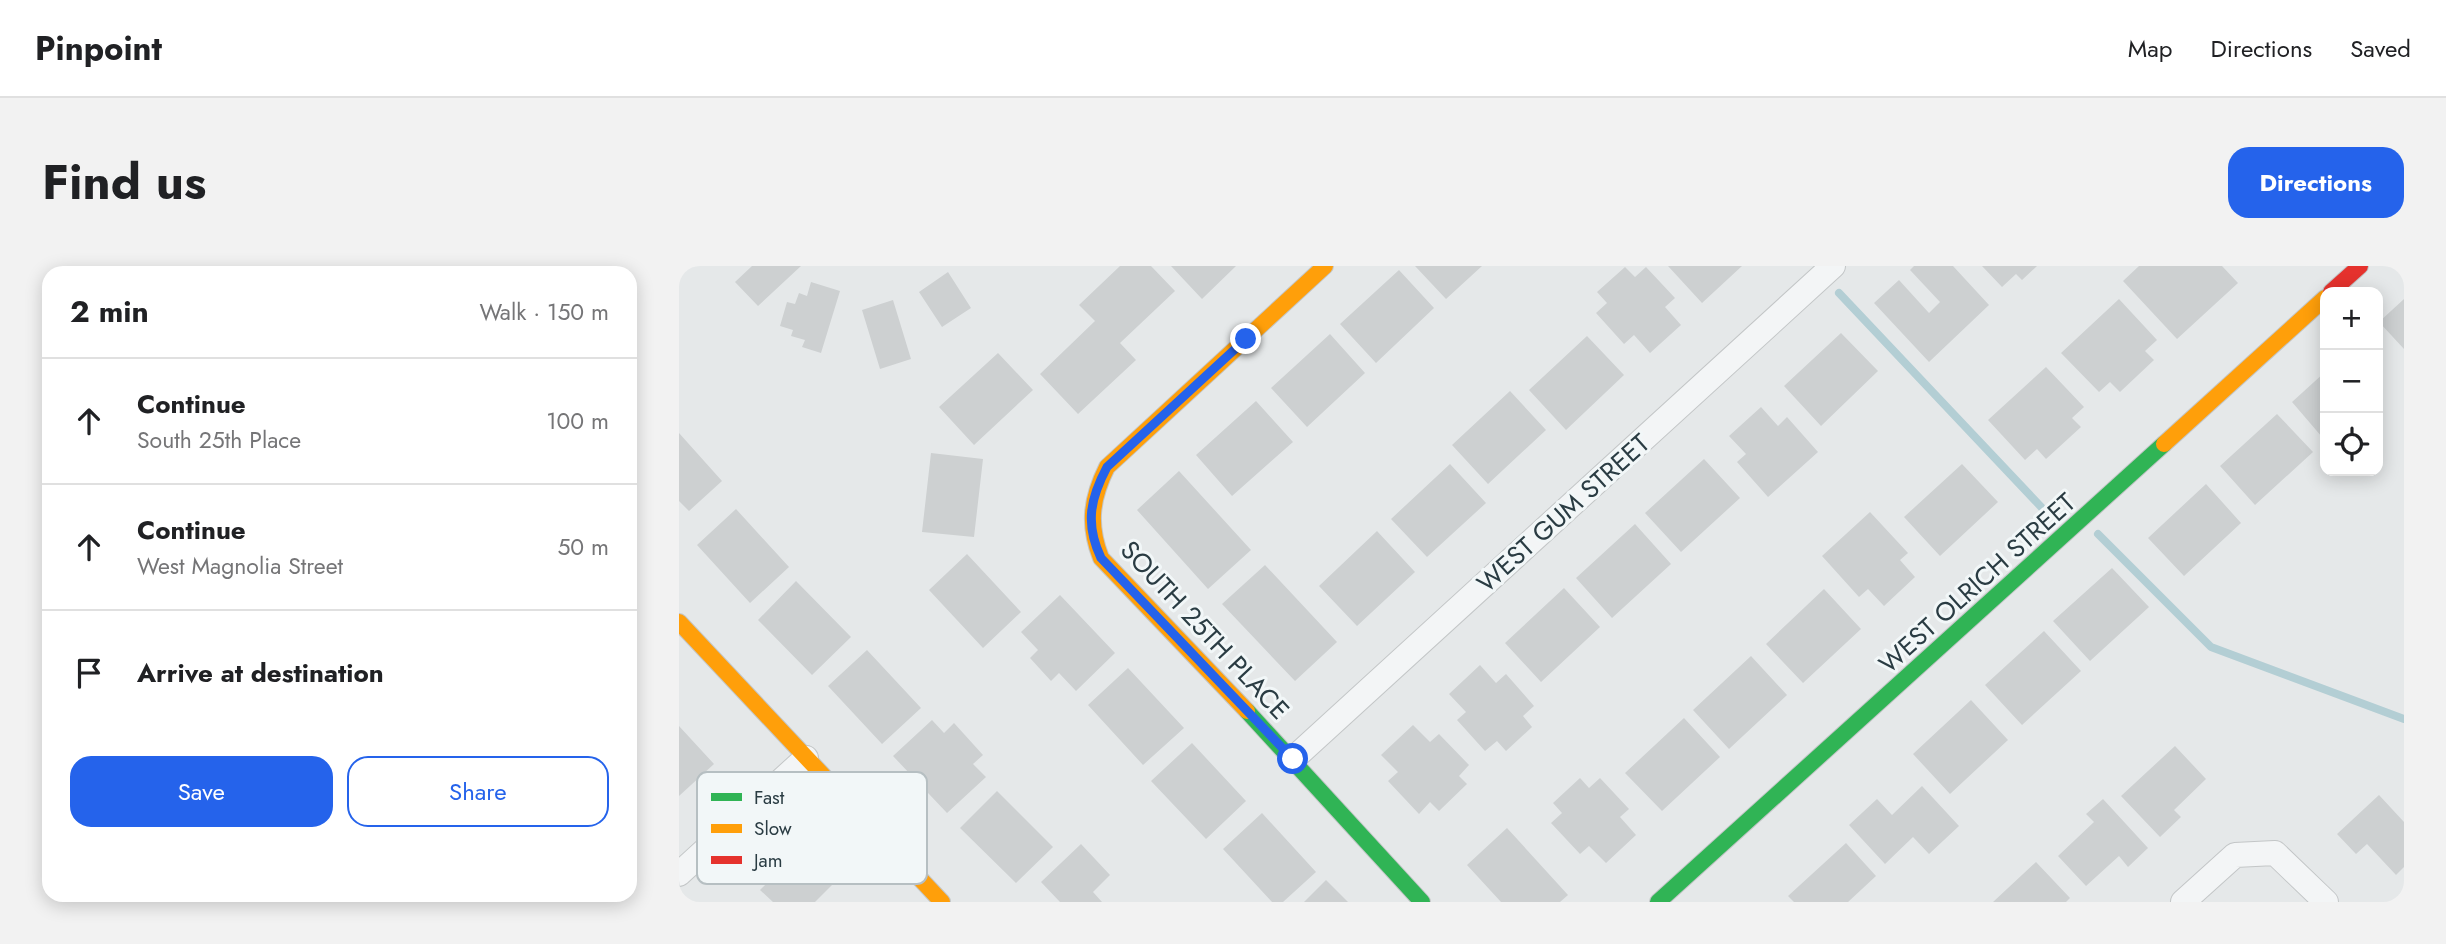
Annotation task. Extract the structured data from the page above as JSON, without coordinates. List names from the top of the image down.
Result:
{
  "streets": {
    "street": ["WEST GUM STREET", "WEST OLRICH STREET", "SOUTH 25TH PLACE"]
  },
  "crossings": [
    ["WEST GUM STREET", "SOUTH 25TH PLACE"]
  ],
  "legend": ["Fast", "Slow", "Jam"],
  "page": {
    "header": "Pinpoint",
    "nav": ["Map", "Directions", "Saved"],
    "title": "Find us",
    "buttons": [
      "Directions",
      ["Save", "Share"]
    ],
    "heading": ["2 min", "Walk · 150 m"],
    "map_buttons": ["+", "−"],
    "list": [
      ["Continue", "South 25th Place", "100 m"],
      ["Continue", "West Magnolia Street", "50 m"],
      "Arrive at destination"
    ]
  }
}
